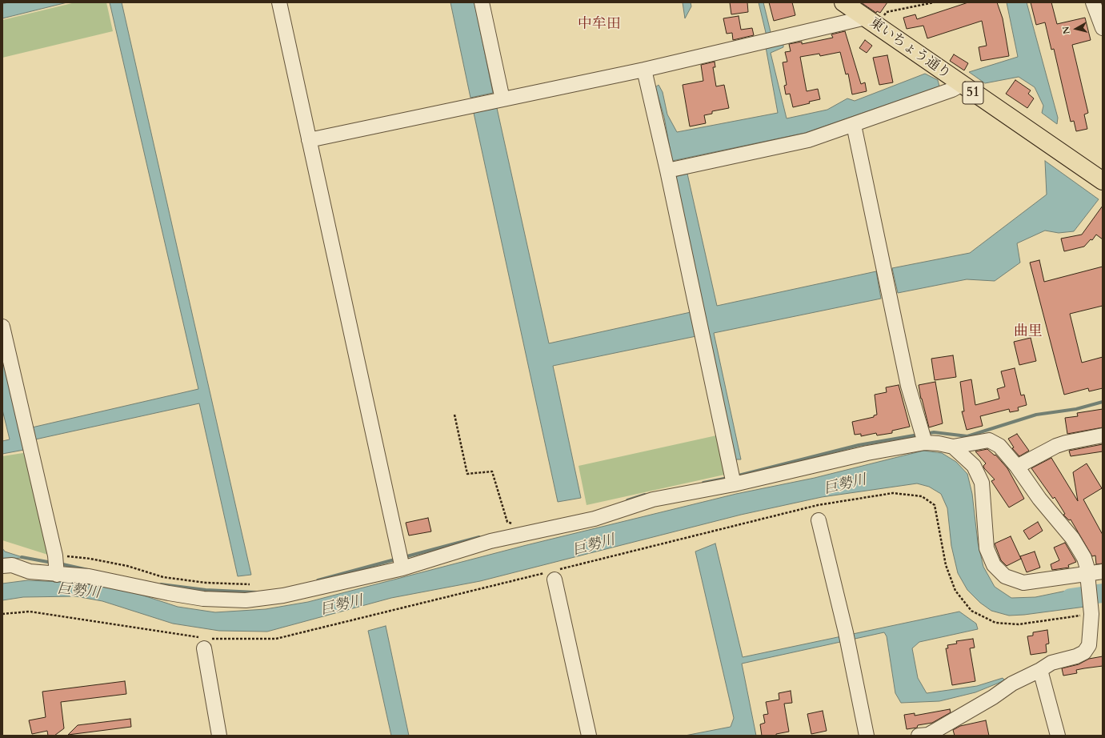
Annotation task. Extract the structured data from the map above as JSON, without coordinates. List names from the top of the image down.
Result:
{
  "streets": {
    "main road": ["東いちょう通り", "51"]
  },
  "districts": ["中牟田", "曲里"],
  "water": ["巨勢川"],
  "north": "left"
}
